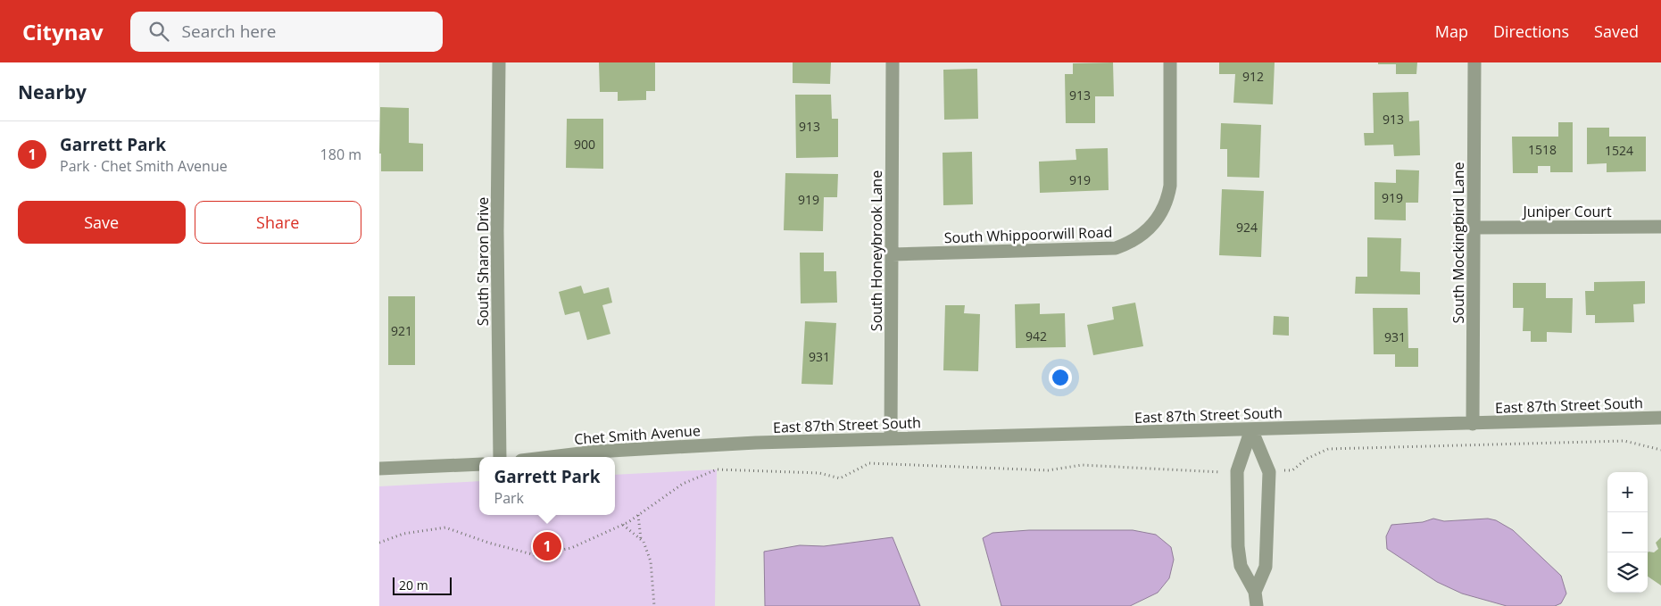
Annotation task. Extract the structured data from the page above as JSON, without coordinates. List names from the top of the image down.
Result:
{
  "streets": {
    "street": [
      "Juniper Court",
      "South Whippoorwill Road",
      "South Mockingbird Lane",
      "South Honeybrook Lane",
      "South Sharon Drive",
      "East 87th Street South",
      "Chet Smith Avenue"
    ]
  },
  "crossings": [
    ["Juniper Court", "South Mockingbird Lane"],
    ["South Whippoorwill Road", "South Honeybrook Lane"],
    ["South Mockingbird Lane", "East 87th Street South"],
    ["South Honeybrook Lane", "East 87th Street South"],
    ["East 87th Street South", "Chet Smith Avenue"]
  ],
  "house_numbers": [
    "912",
    "913",
    "913",
    "913",
    "900",
    "1518",
    "1524",
    "919",
    "919",
    "919",
    "924",
    "921",
    "942",
    "931",
    "931"
  ],
  "scale_bar": "20 m",
  "page": {
    "header": "Citynav",
    "search": "Search here",
    "nav": ["Map", "Directions", "Saved"],
    "heading": "Nearby",
    "list": [
      {
        "mark": "1",
        "name": "Garrett Park",
        "note": "Park · Chet Smith Avenue",
        "value": "180 m"
      }
    ],
    "buttons": ["Save", "Share"],
    "popup": ["Garrett Park", "Park"],
    "map_buttons": ["+", "−"],
    "pins": "1",
    "scale": "20 m"
  }
}
